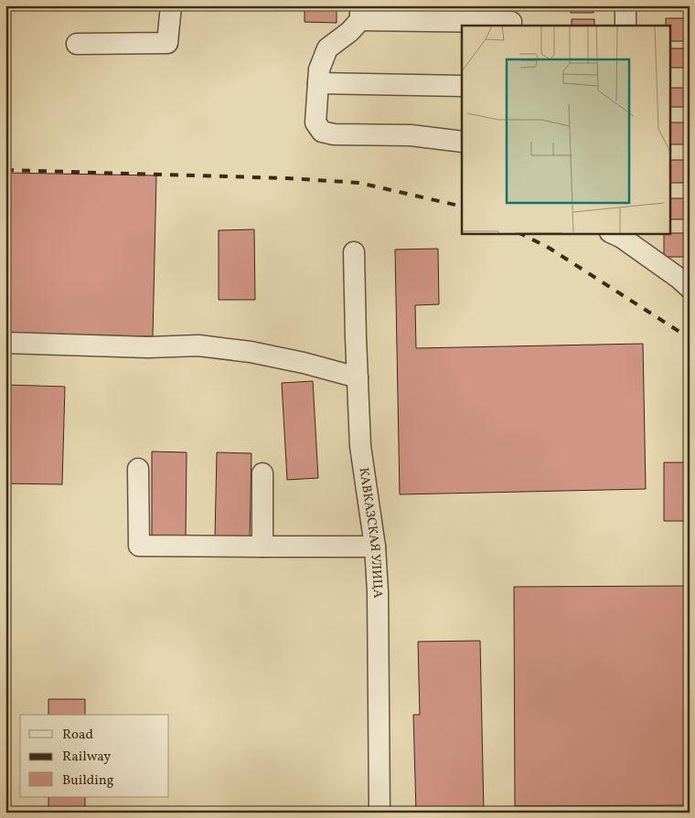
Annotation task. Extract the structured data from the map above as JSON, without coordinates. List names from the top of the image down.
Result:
{
  "streets": {
    "street": ["КАВКАЗСКАЯ УЛИЦА"]
  },
  "legend": ["Road", "Railway", "Building"]
}
